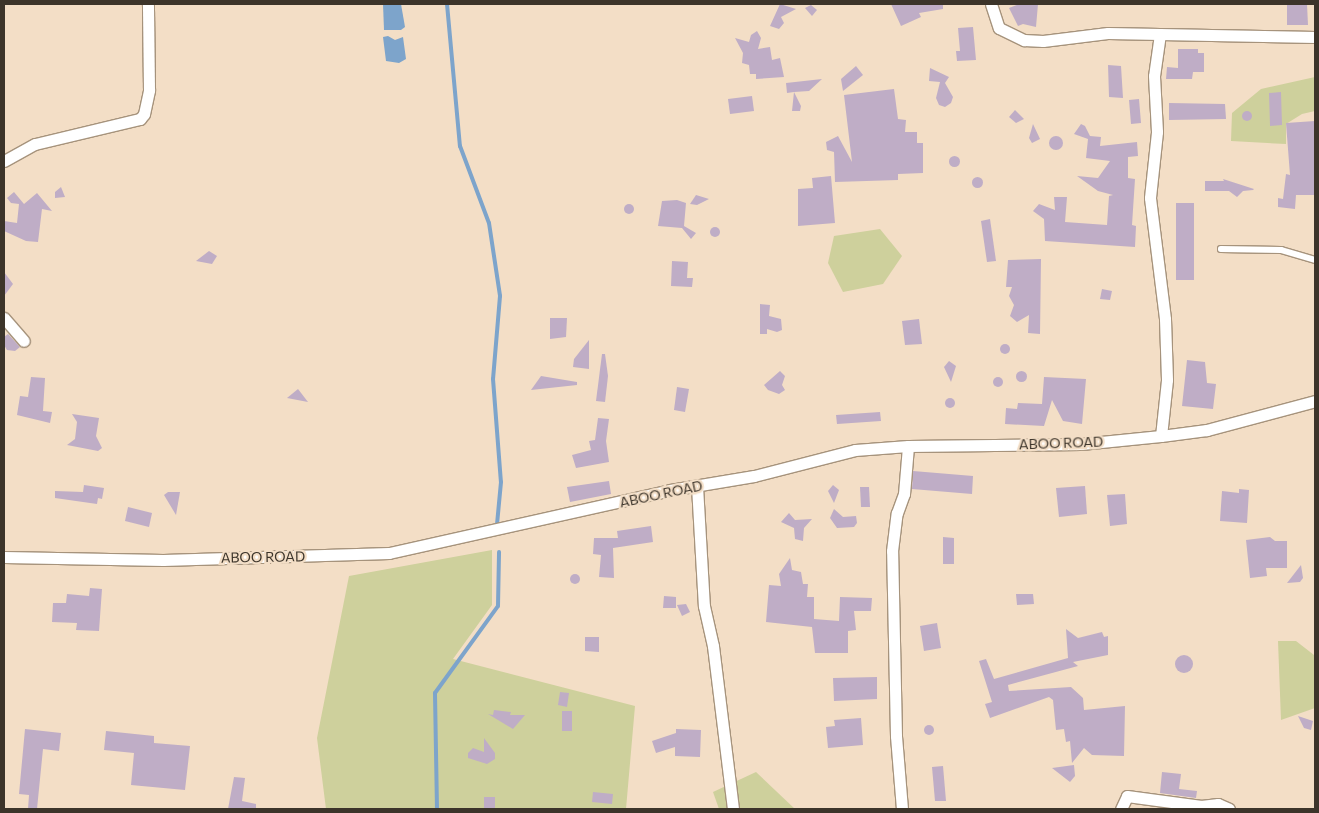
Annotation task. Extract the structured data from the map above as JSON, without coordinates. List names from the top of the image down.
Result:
{
  "streets": {
    "street": ["ABOO ROAD"]
  }
}
